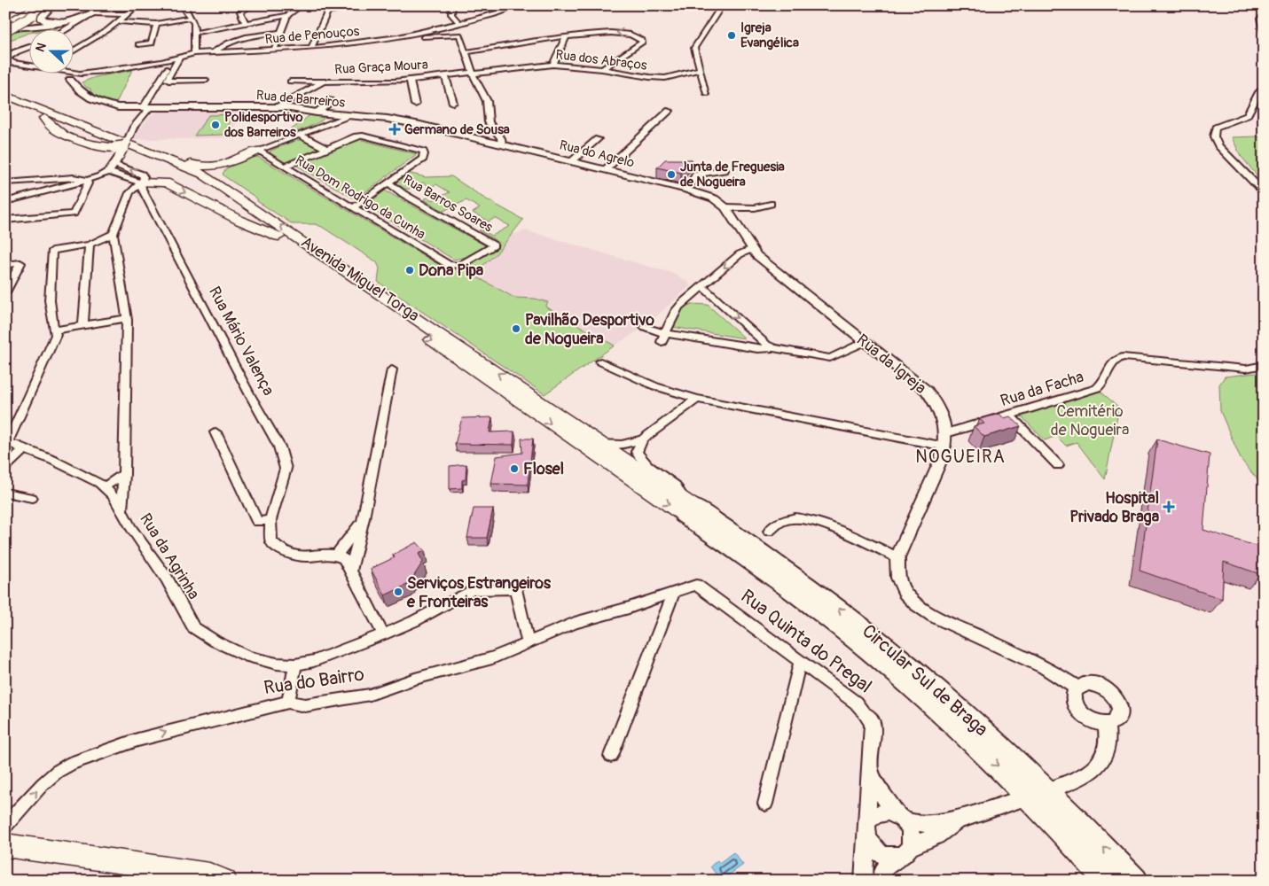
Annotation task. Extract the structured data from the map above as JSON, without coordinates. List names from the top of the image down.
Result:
{
  "streets": {
    "highway": ["Circular Sul de Braga"],
    "main road": ["Avenida Miguel Torga"],
    "street": [
      "Rua de Penouços",
      "Rua dos Abraços",
      "Rua Graça Moura",
      "Rua de Barreiros",
      "Rua do Agrelo",
      "Rua Dom Rodrigo da Cunha",
      "Rua Barros Soares",
      "Rua Mário Valença",
      "Rua da Igreja",
      "Rua da Facha",
      "Rua da Agrinha",
      "Rua Quinta do Pregal",
      "Rua do Bairro"
    ]
  },
  "crossings": [
    ["Rua de Penouços", "Rua de Barreiros"],
    ["Rua dos Abraços", "Rua Graça Moura"],
    ["Rua de Barreiros", "Rua do Agrelo"],
    ["Rua do Agrelo", "Rua da Igreja"],
    ["Rua Dom Rodrigo da Cunha", "Rua Barros Soares"],
    ["Avenida Miguel Torga", "Circular Sul de Braga"],
    ["Rua da Igreja", "Rua da Facha"],
    ["Rua Quinta do Pregal", "Rua do Bairro"]
  ],
  "one_way": ["Rua do Bairro"],
  "districts": ["NOGUEIRA"],
  "parks": ["Cemitério de Nogueira"],
  "places": {
    "other": [
      "Igreja Evangélica",
      "Polidesportivo dos Barreiros",
      "Junta de Freguesia de Nogueira",
      "Dona Pipa",
      "Pavilhão Desportivo de Nogueira",
      "Flosel",
      "Serviços Estrangeiros e Fronteiras"
    ],
    "health": ["Germano de Sousa", "Hospital Privado Braga"]
  },
  "north": "left"
}
